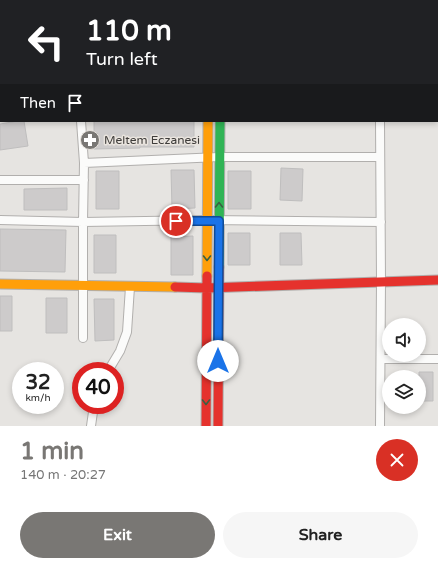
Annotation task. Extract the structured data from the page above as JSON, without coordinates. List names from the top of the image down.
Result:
{
  "places": {
    "pharmacy": ["Meltem Eczanesi"]
  },
  "page": {
    "turn": ["110 m", "Turn left"],
    "then": "Then",
    "speed": "32 km/h",
    "limit": "40",
    "heading": ["1 min", "140 m · 20:27"],
    "buttons": ["Exit", "Share"]
  }
}
